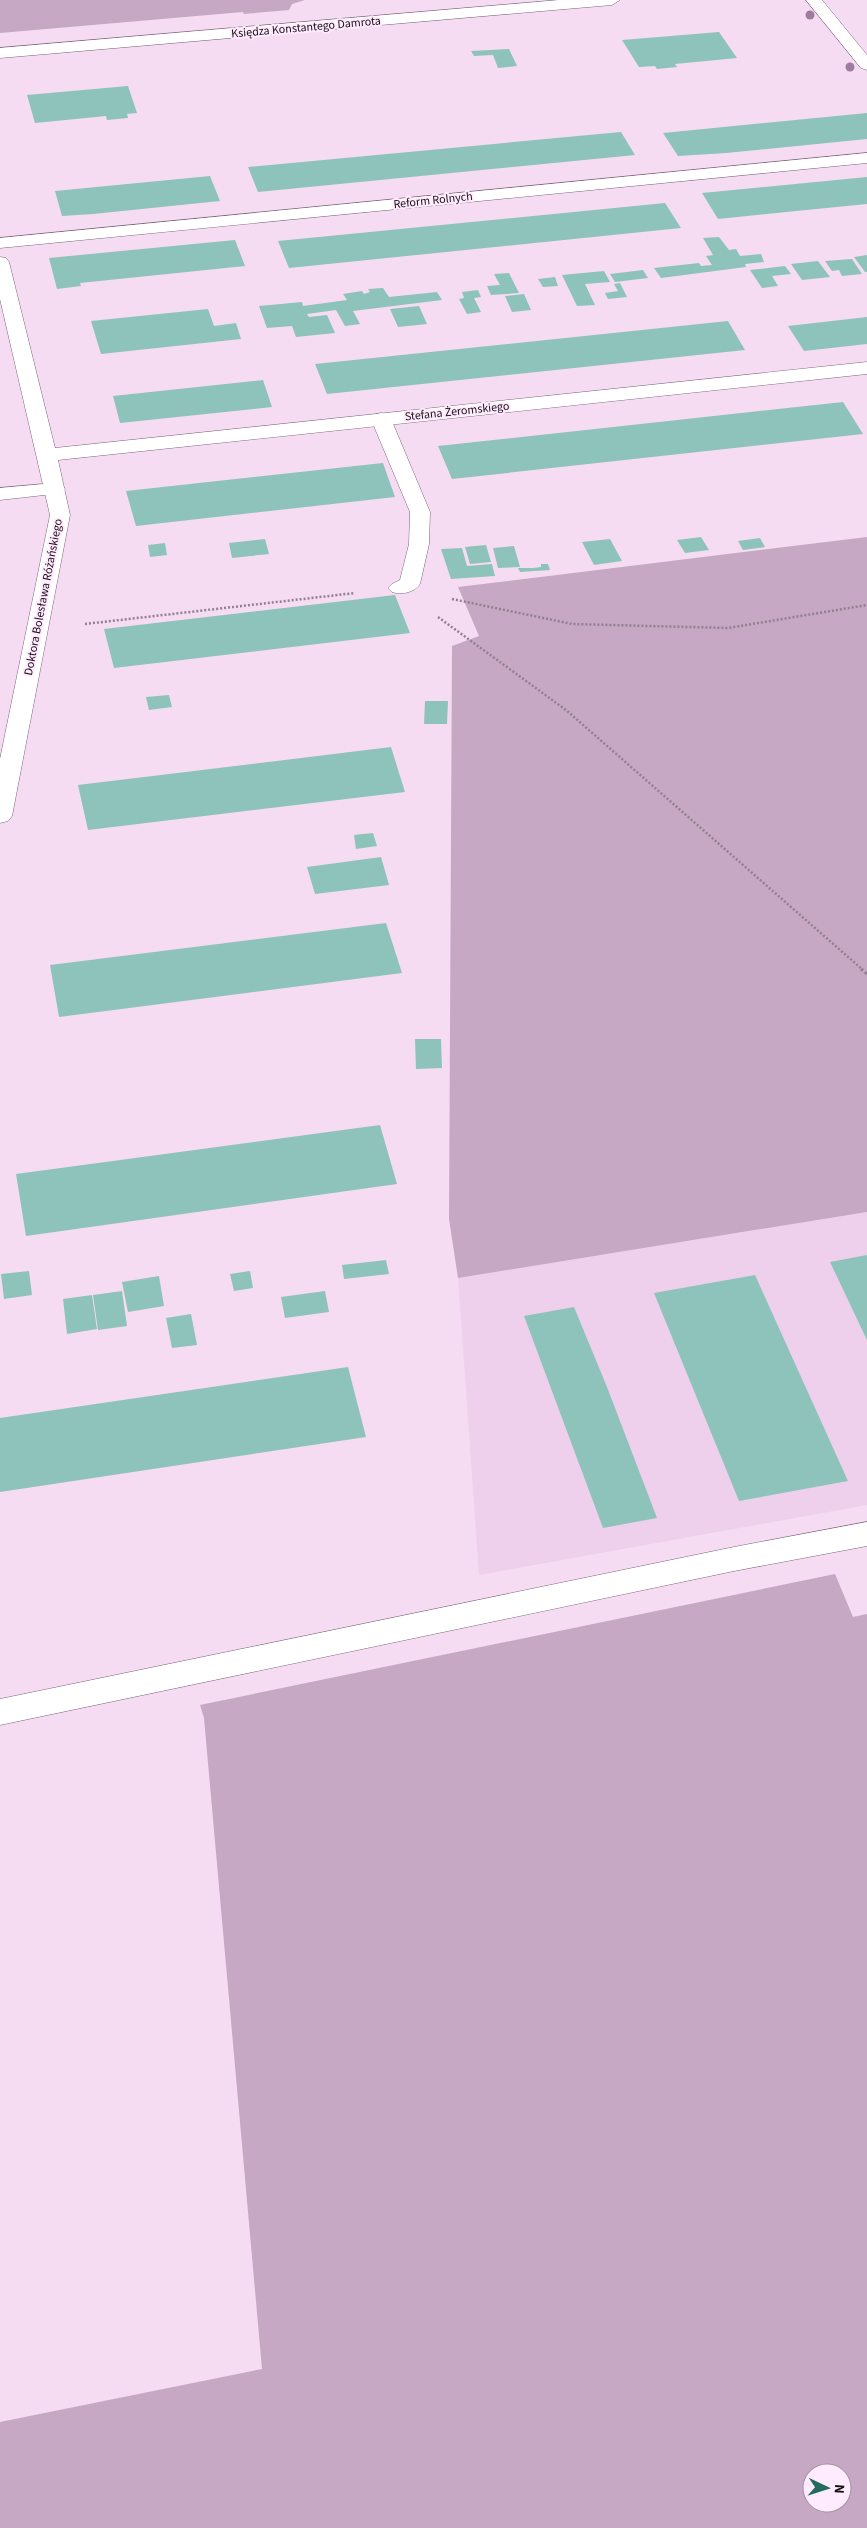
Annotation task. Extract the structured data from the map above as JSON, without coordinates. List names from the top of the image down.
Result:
{
  "streets": {
    "street": [
      "Księdza Konstantego Damrota",
      "Reform Rolnych",
      "Stefana Żeromskiego",
      "Doktora Bolesława Różańskiego"
    ]
  },
  "crossings": [
    ["Stefana Żeromskiego", "Doktora Bolesława Różańskiego"]
  ],
  "north": "right"
}
